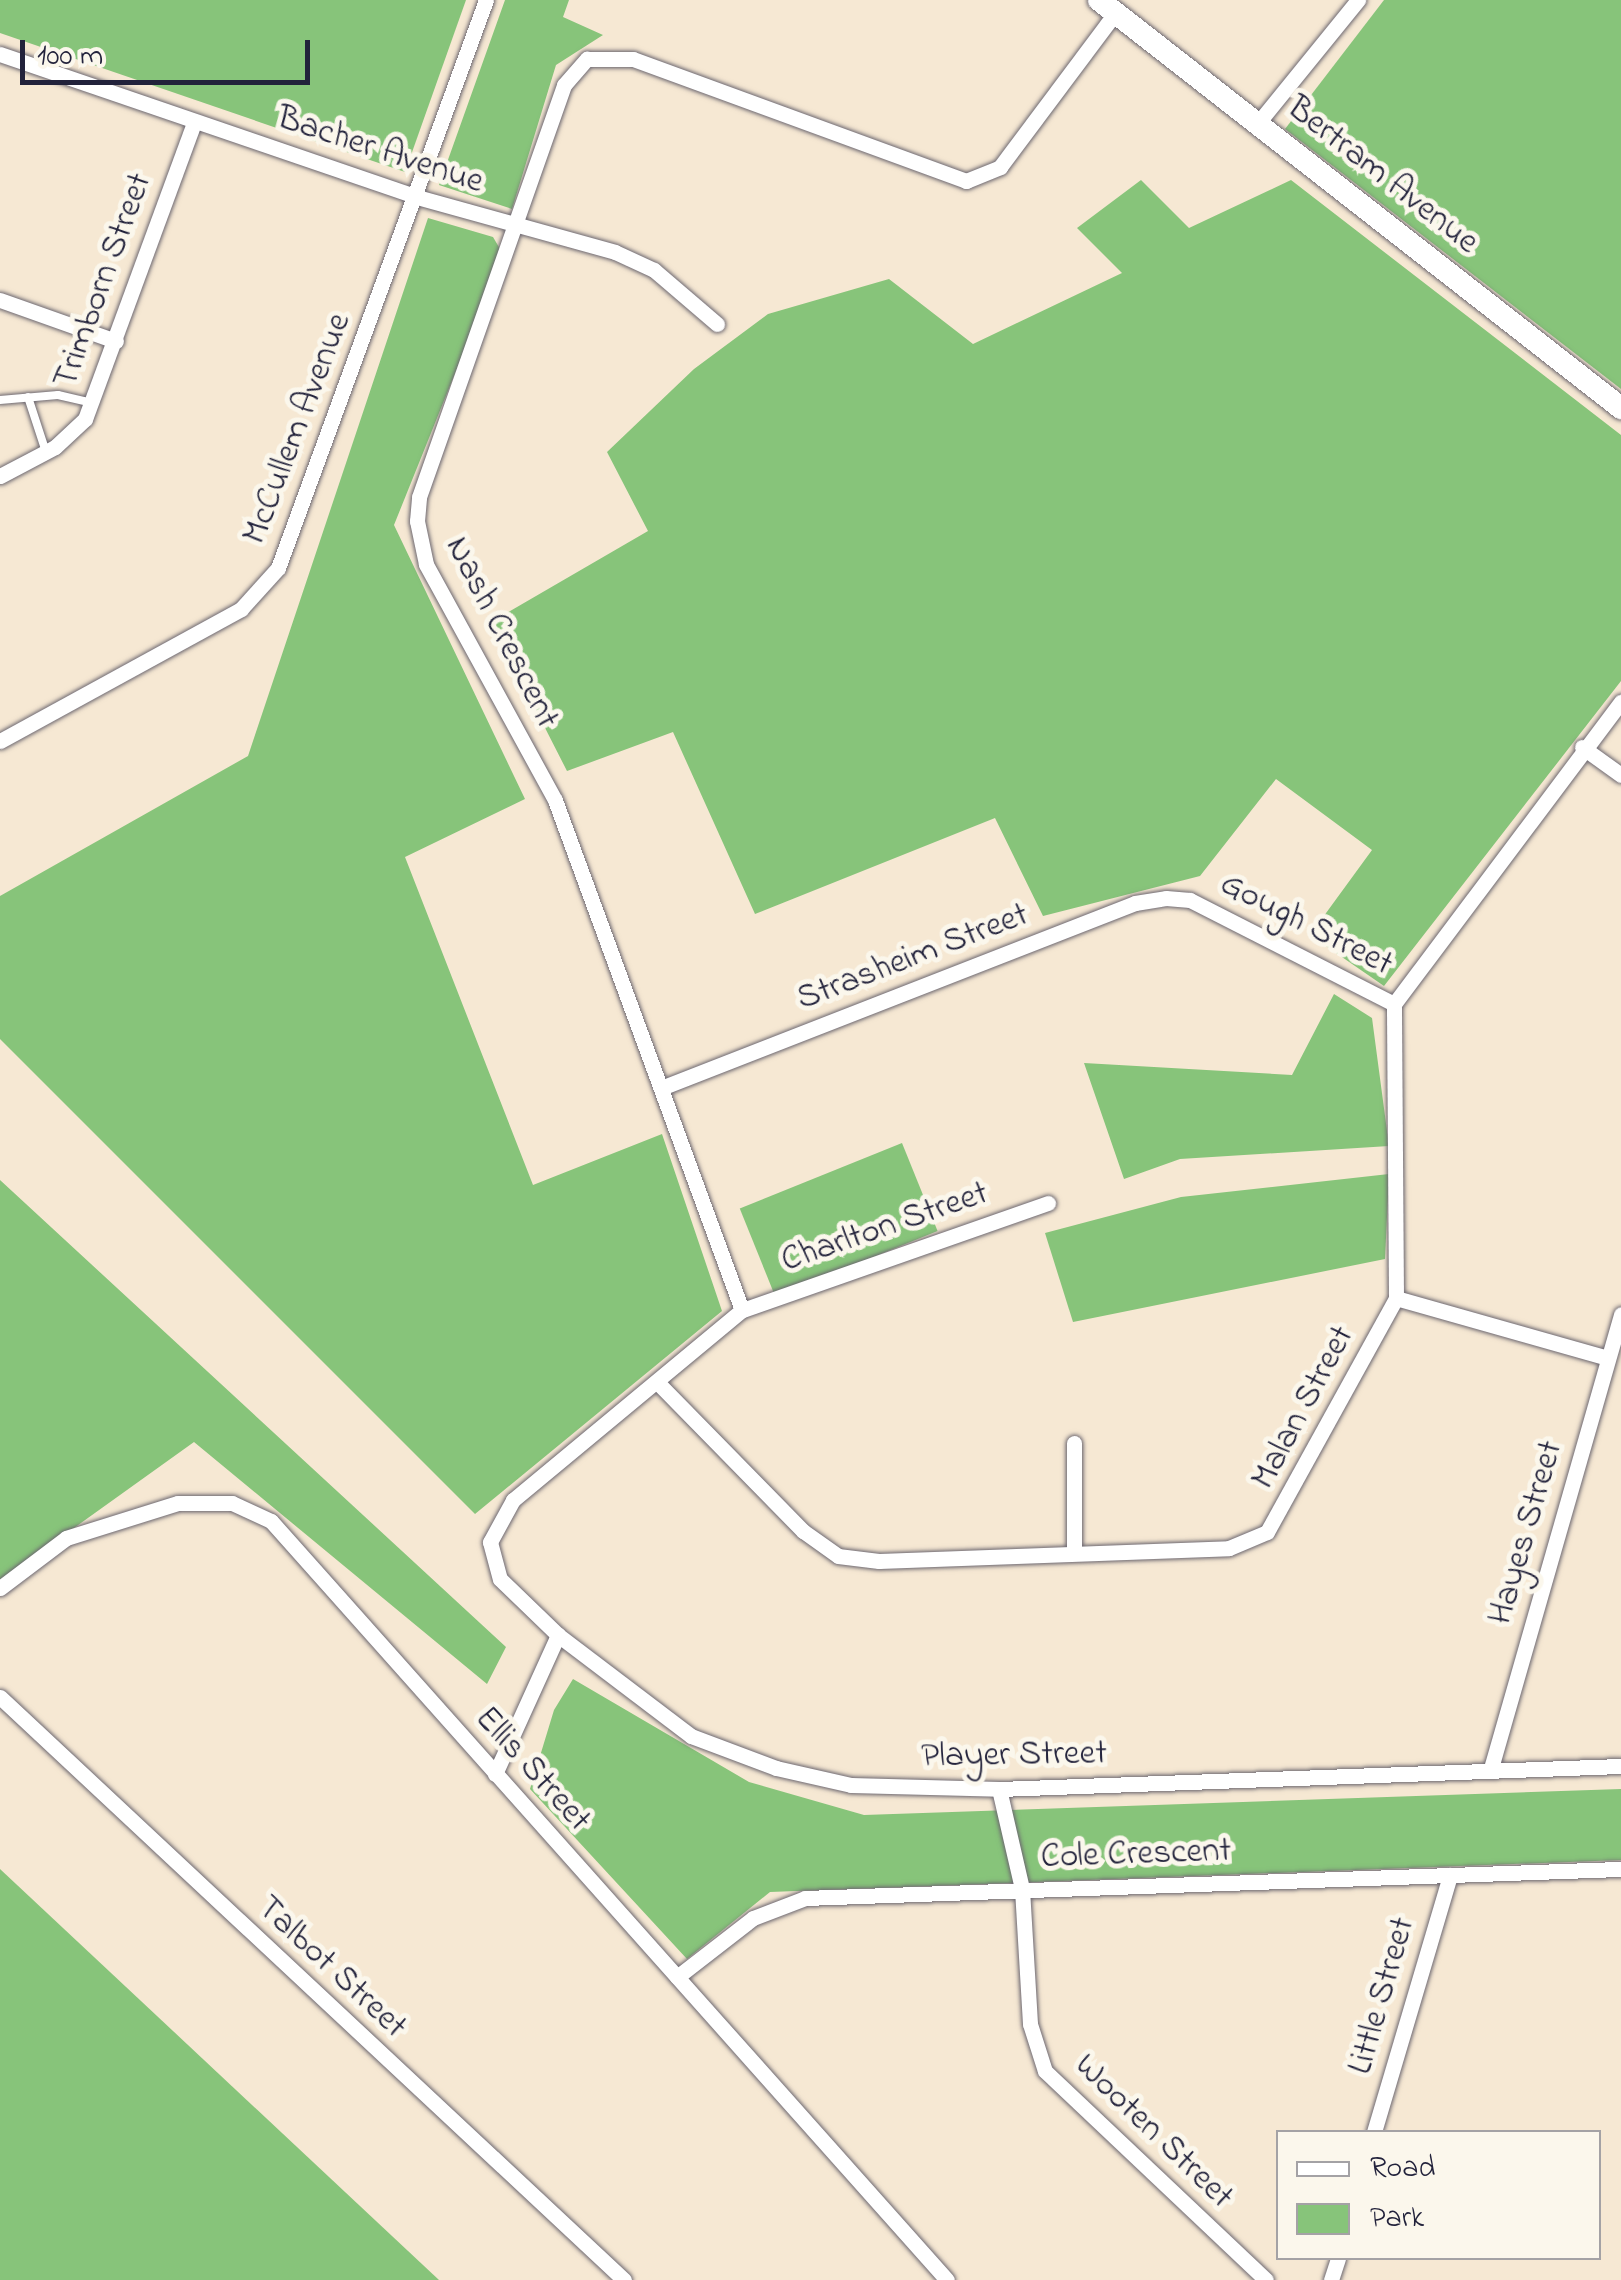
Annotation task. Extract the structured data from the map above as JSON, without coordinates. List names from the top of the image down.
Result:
{
  "streets": {
    "street": [
      "Bacher Avenue",
      "Bertram Avenue",
      "Trimborn Street",
      "McCullem Avenue",
      "Nash Crescent",
      "Gough Street",
      "Strasheim Street",
      "Charlton Street",
      "Malan Street",
      "Hayes Street",
      "Player Street",
      "Ellis Street",
      "Cole Crescent",
      "Talbot Street",
      "Little Street",
      "Wooten Street"
    ]
  },
  "crossings": [
    ["Bacher Avenue", "Trimborn Street"],
    ["Bacher Avenue", "McCullem Avenue"],
    ["Bacher Avenue", "Nash Crescent"],
    ["Bertram Avenue", "Nash Crescent"],
    ["Nash Crescent", "Strasheim Street"],
    ["Nash Crescent", "Charlton Street"],
    ["Gough Street", "Strasheim Street"],
    ["Gough Street", "Malan Street"],
    ["Malan Street", "Player Street"],
    ["Hayes Street", "Player Street"],
    ["Player Street", "Wooten Street"],
    ["Ellis Street", "Cole Crescent"],
    ["Cole Crescent", "Little Street"],
    ["Cole Crescent", "Wooten Street"]
  ],
  "legend": ["Road", "Park"],
  "scale_bar": "100 m"
}
